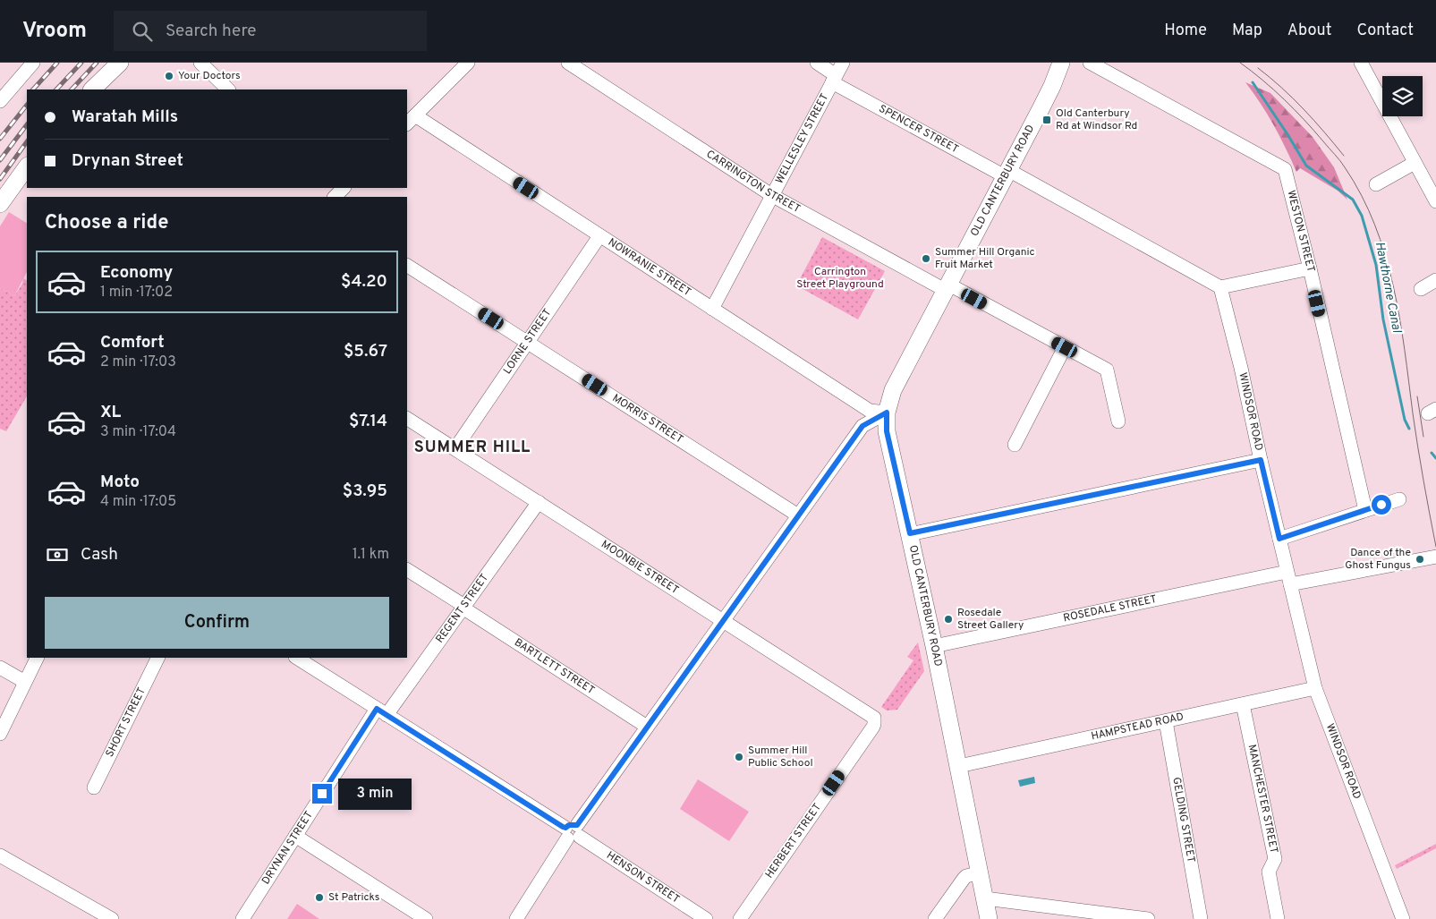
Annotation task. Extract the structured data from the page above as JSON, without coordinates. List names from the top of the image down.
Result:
{
  "streets": {
    "main road": ["OLD CANTERBURY ROAD"],
    "street": [
      "SPENCER STREET",
      "WELLESLEY STREET",
      "CARRINGTON STREET",
      "WESTON STREET",
      "NOWRANIE STREET",
      "LORNE STREET",
      "WINDSOR ROAD",
      "MORRIS STREET",
      "MOONBIE STREET",
      "REGENT STREET",
      "ROSEDALE STREET",
      "BARTLETT STREET",
      "SHORT STREET",
      "HAMPSTEAD ROAD",
      "MANCHESTER STREET",
      "GELDING STREET",
      "HERBERT STREET",
      "DRYNAN STREET",
      "HENSON STREET"
    ]
  },
  "crossings": [
    ["SPENCER STREET", "WELLESLEY STREET"],
    ["SPENCER STREET", "OLD CANTERBURY ROAD"],
    ["WELLESLEY STREET", "CARRINGTON STREET"],
    ["WELLESLEY STREET", "NOWRANIE STREET"],
    ["OLD CANTERBURY ROAD", "CARRINGTON STREET"],
    ["OLD CANTERBURY ROAD", "NOWRANIE STREET"],
    ["OLD CANTERBURY ROAD", "ROSEDALE STREET"],
    ["OLD CANTERBURY ROAD", "HAMPSTEAD ROAD"],
    ["NOWRANIE STREET", "LORNE STREET"],
    ["LORNE STREET", "MORRIS STREET"],
    ["LORNE STREET", "MOONBIE STREET"],
    ["WINDSOR ROAD", "ROSEDALE STREET"],
    ["WINDSOR ROAD", "HAMPSTEAD ROAD"],
    ["MOONBIE STREET", "REGENT STREET"],
    ["MOONBIE STREET", "HERBERT STREET"],
    ["REGENT STREET", "BARTLETT STREET"],
    ["REGENT STREET", "DRYNAN STREET"],
    ["REGENT STREET", "HENSON STREET"],
    ["HAMPSTEAD ROAD", "MANCHESTER STREET"],
    ["HAMPSTEAD ROAD", "GELDING STREET"],
    ["DRYNAN STREET", "HENSON STREET"]
  ],
  "districts": ["SUMMER HILL"],
  "water": ["Hawthorne Canal"],
  "parks": ["Carrington Street Playground"],
  "places": {
    "other": [
      "Your Doctors",
      "Summer Hill Organic Fruit Market",
      "Dance of the Ghost Fungus",
      "Rosedale Street Gallery",
      "Summer Hill Public School",
      "St Patricks"
    ],
    "transit": ["Old Canterbury Rd at Windsor Rd"]
  },
  "page": {
    "header": "Vroom",
    "search": "Search here",
    "nav": [
      "Home",
      "Map",
      "About",
      "Contact"
    ],
    "banner": ["Waratah Mills", "Drynan Street"],
    "heading": "Choose a ride",
    "list": [
      {
        "name": "Economy",
        "note": "1 min · 17:02",
        "value": "$4.20"
      },
      {
        "name": "Comfort",
        "note": "2 min · 17:03",
        "value": "$5.67"
      },
      {
        "name": "XL",
        "note": "3 min · 17:04",
        "value": "$7.14"
      },
      {
        "name": "Moto",
        "note": "4 min · 17:05",
        "value": "$3.95"
      }
    ],
    "pay": ["Cash", "1.1 km"],
    "buttons": "Confirm",
    "bubble": "3 min"
  }
}
